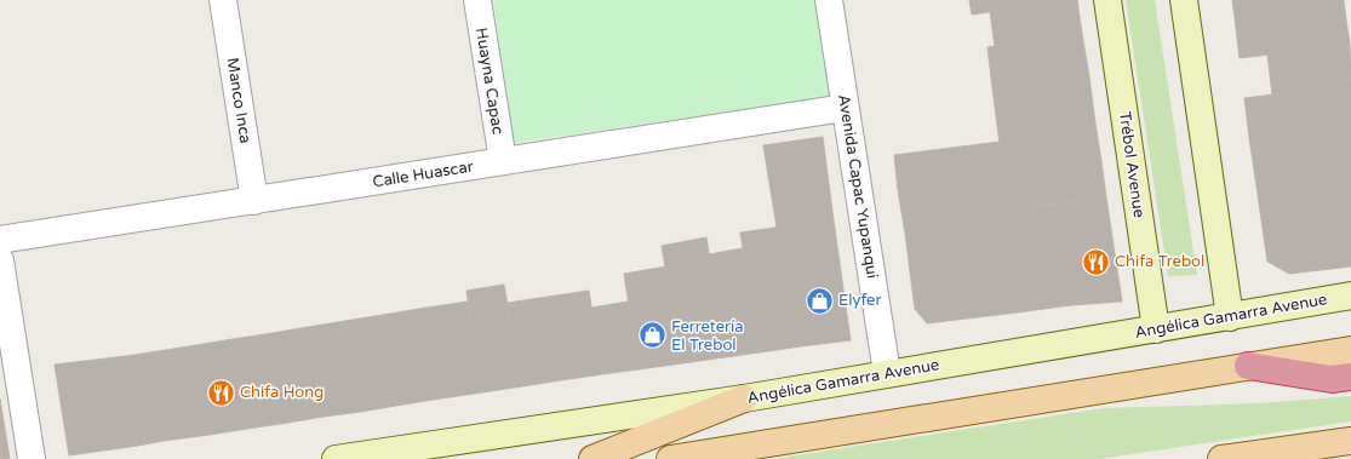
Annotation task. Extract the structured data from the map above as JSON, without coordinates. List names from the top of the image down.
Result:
{
  "streets": {
    "main road": ["Trébol Avenue", "Angélica Gamarra Avenue"],
    "street": [
      "Huayna Capac",
      "Manco Inca",
      "Calle Huascar",
      "Avenida Capac Yupanqui"
    ]
  },
  "crossings": [
    ["Huayna Capac", "Calle Huascar"],
    ["Manco Inca", "Calle Huascar"],
    ["Trébol Avenue", "Angélica Gamarra Avenue"],
    ["Calle Huascar", "Avenida Capac Yupanqui"],
    ["Avenida Capac Yupanqui", "Angélica Gamarra Avenue"]
  ],
  "places": {
    "restaurant": ["Chifa Trebol", "Chifa Hong"],
    "shop": ["Elyfer", "Ferretería El Trebol"]
  }
}
